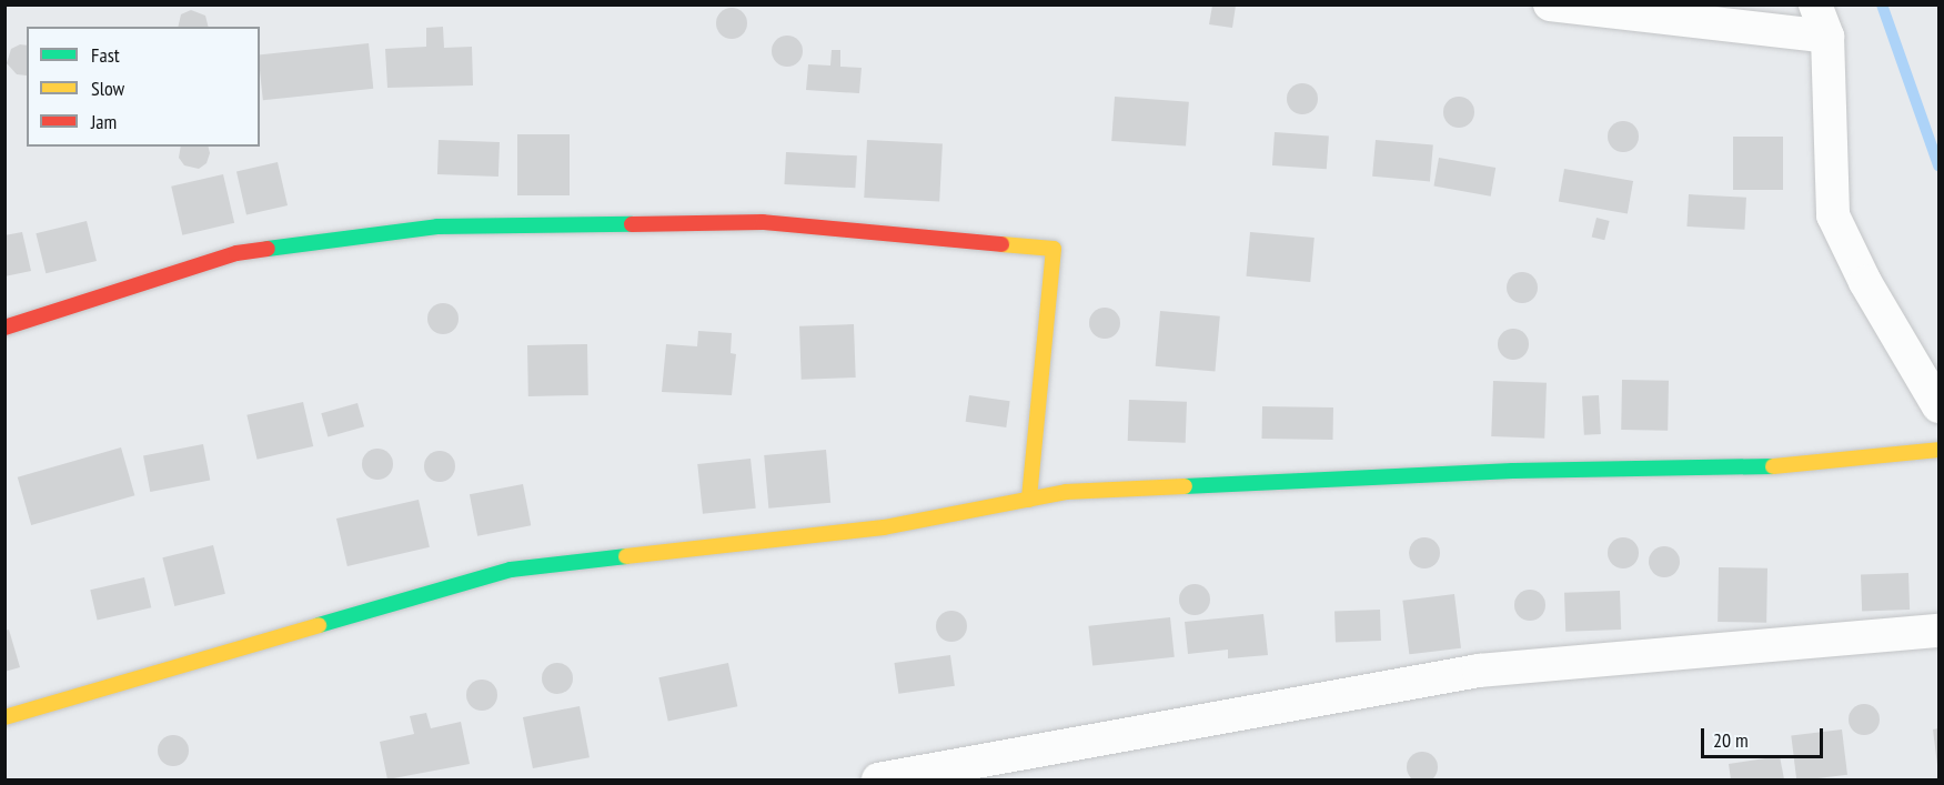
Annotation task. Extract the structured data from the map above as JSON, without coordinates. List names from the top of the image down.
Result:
{
  "legend": ["Fast", "Slow", "Jam"],
  "scale_bar": "20 m"
}
